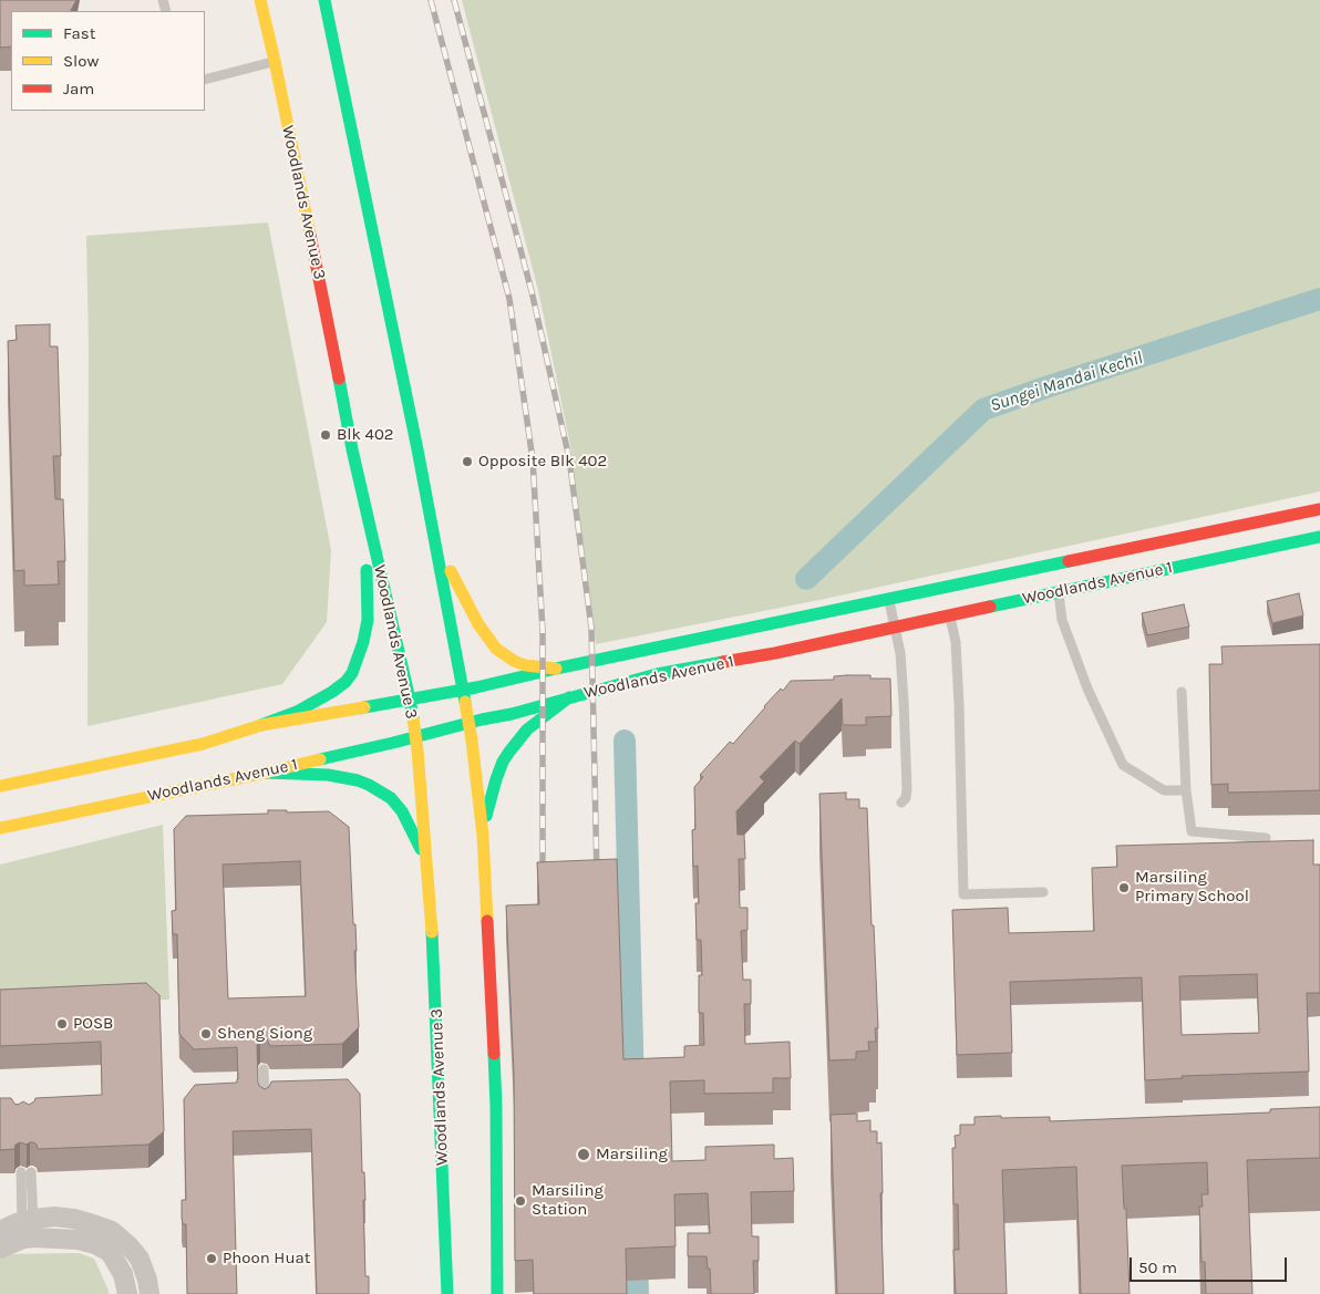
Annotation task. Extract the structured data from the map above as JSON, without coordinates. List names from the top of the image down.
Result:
{
  "streets": {
    "main road": ["Woodlands Avenue 3", "Woodlands Avenue 1"]
  },
  "crossings": [
    ["Woodlands Avenue 3", "Woodlands Avenue 1"]
  ],
  "water": ["Sungei Mandai Kechil"],
  "places": [
    "Blk 402",
    "Opposite Blk 402",
    "Marsiling Primary School",
    "POSB",
    "Sheng Siong",
    "Marsiling",
    "Marsiling Station",
    "Phoon Huat"
  ],
  "legend": ["Fast", "Slow", "Jam"],
  "scale_bar": "50 m"
}
